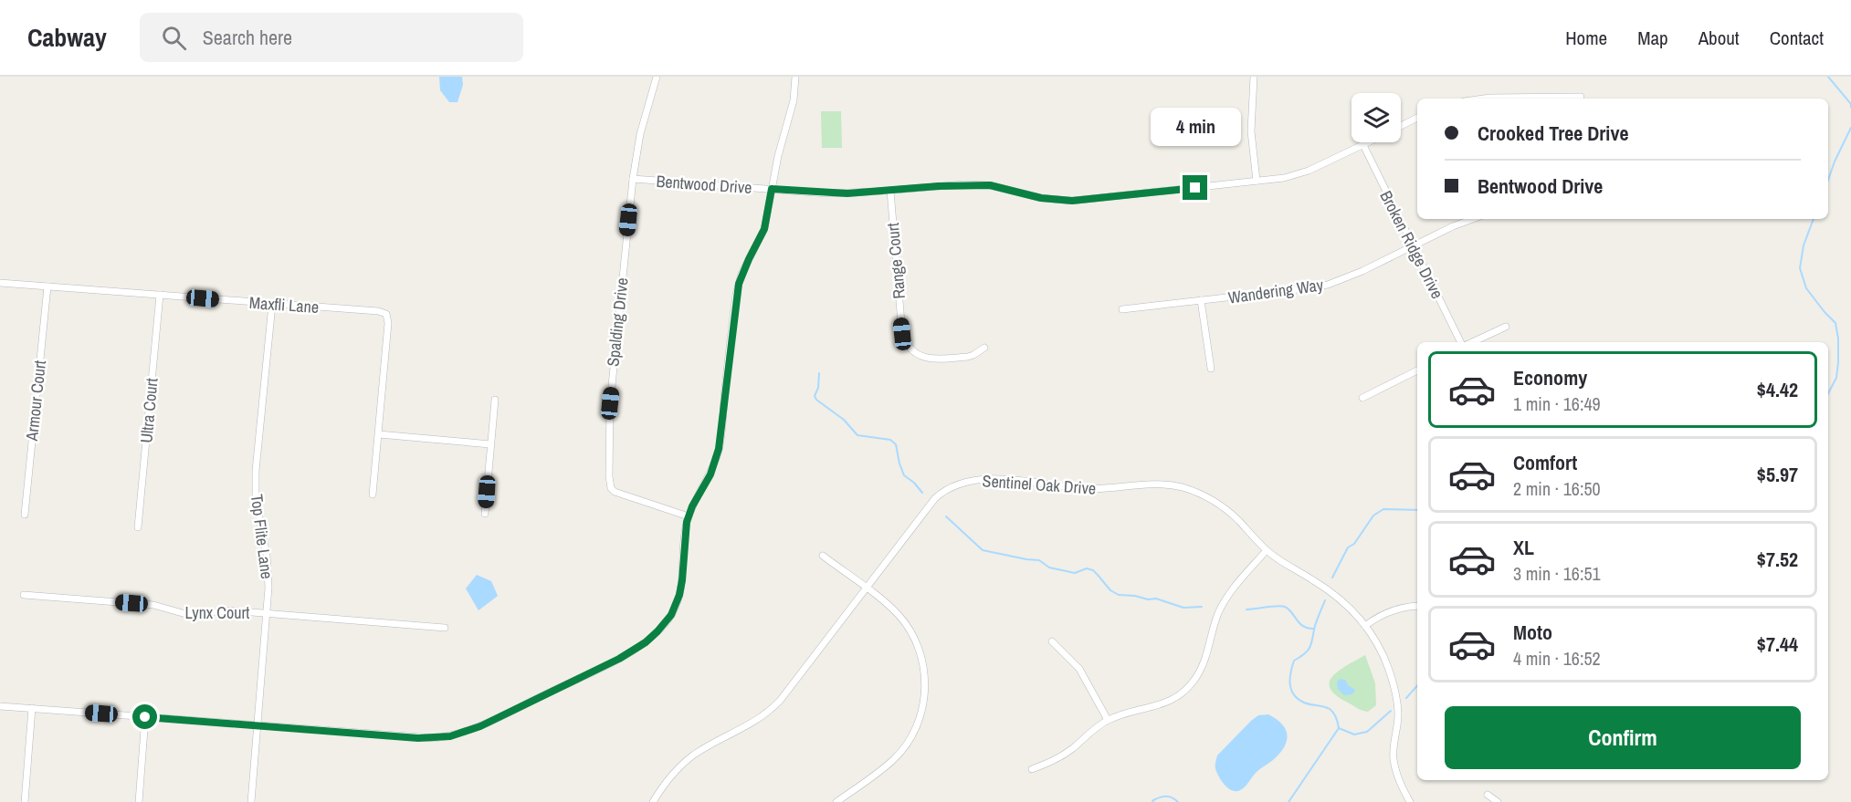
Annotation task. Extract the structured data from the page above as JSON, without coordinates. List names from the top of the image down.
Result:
{
  "streets": {
    "street": [
      "Bentwood Drive",
      "Broken Ridge Drive",
      "Range Court",
      "Wandering Way",
      "Maxfli Lane",
      "Spalding Drive",
      "Armour Court",
      "Ultra Court",
      "Sentinel Oak Drive",
      "Top Flite Lane",
      "Lynx Court"
    ]
  },
  "crossings": [
    ["Bentwood Drive", "Broken Ridge Drive"],
    ["Bentwood Drive", "Range Court"],
    ["Bentwood Drive", "Spalding Drive"],
    ["Broken Ridge Drive", "Wandering Way"],
    ["Maxfli Lane", "Armour Court"],
    ["Maxfli Lane", "Ultra Court"],
    ["Maxfli Lane", "Top Flite Lane"],
    ["Top Flite Lane", "Lynx Court"]
  ],
  "page": {
    "header": "Cabway",
    "search": "Search here",
    "nav": [
      "Home",
      "Map",
      "About",
      "Contact"
    ],
    "banner": ["Crooked Tree Drive", "Bentwood Drive"],
    "bubble": "4 min",
    "list": [
      {
        "name": "Economy",
        "note": "1 min · 16:49",
        "value": "$4.42"
      },
      {
        "name": "Comfort",
        "note": "2 min · 16:50",
        "value": "$5.97"
      },
      {
        "name": "XL",
        "note": "3 min · 16:51",
        "value": "$7.52"
      },
      {
        "name": "Moto",
        "note": "4 min · 16:52",
        "value": "$7.44"
      }
    ],
    "buttons": "Confirm"
  }
}
